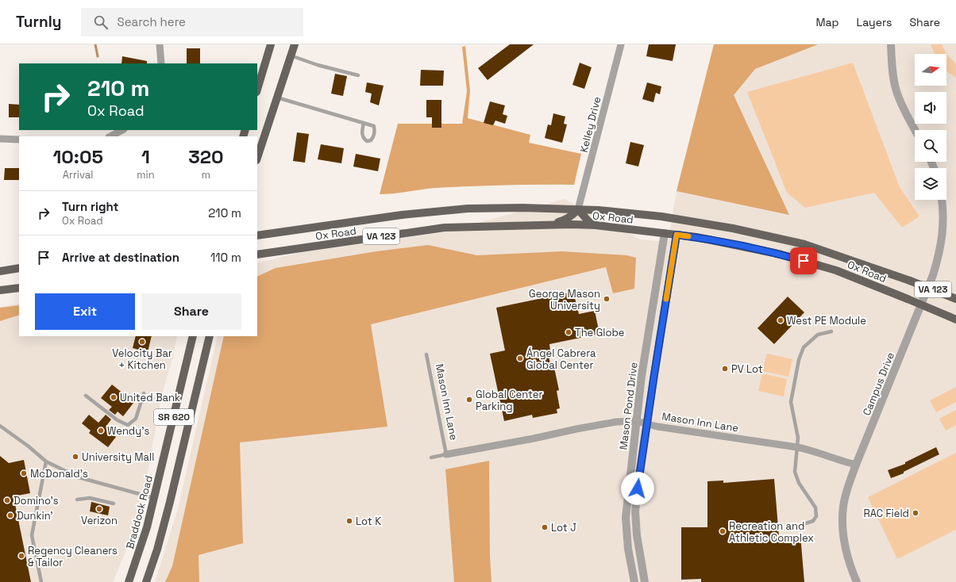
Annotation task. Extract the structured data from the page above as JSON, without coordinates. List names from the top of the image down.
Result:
{
  "streets": {
    "main road": [
      "Ox Road",
      "VA 123",
      "SR 620",
      "Braddock Road"
    ],
    "street": [
      "Kelley Drive",
      "Campus Drive",
      "Mason Inn Lane",
      "Mason Pond Drive"
    ]
  },
  "crossings": [
    ["Kelley Drive", "Ox Road"],
    ["Ox Road", "Mason Pond Drive"],
    ["Campus Drive", "Mason Inn Lane"],
    ["Mason Inn Lane", "Mason Pond Drive"]
  ],
  "places": [
    "George Mason University",
    "West PE Module",
    "The Globe",
    "Velocity Bar + Kitchen",
    "Ángel Cabrera Global Center",
    "PV Lot",
    "United Bank",
    "Global Center Parking",
    "Wendy's",
    "University Mall",
    "McDonald's",
    "Domino's",
    "Verizon",
    "RAC Field",
    "Dunkin'",
    "Lot K",
    "Lot J",
    "Recreation and Athletic Complex",
    "Regency Cleaners & Tailor"
  ],
  "north": "right",
  "page": {
    "header": "Turnly",
    "search": "Search here",
    "nav": ["Map", "Layers", "Share"],
    "turn": ["210 m", "Ox Road"],
    "eta": [
      "10:05",
      "Arrival",
      "1",
      "min",
      "320",
      "m"
    ],
    "list": [
      {
        "name": "Turn right",
        "note": "Ox Road",
        "value": "210 m"
      },
      {
        "name": "Arrive at destination",
        "value": "110 m"
      }
    ],
    "buttons": ["Exit", "Share"]
  }
}
